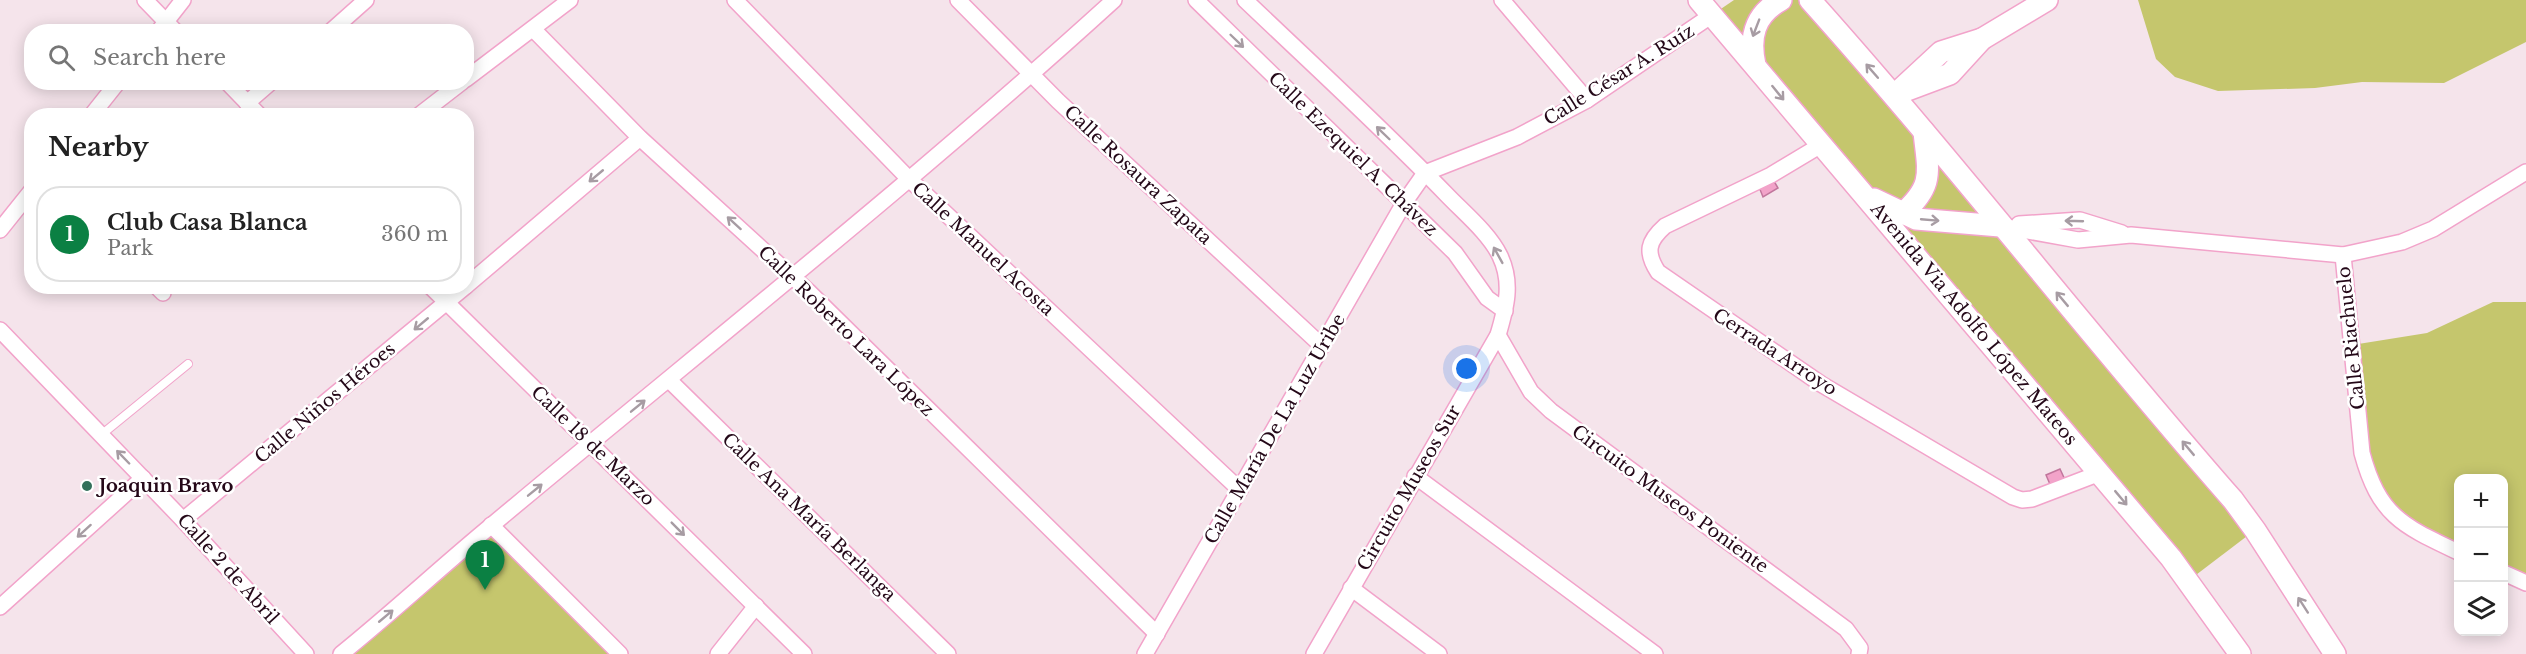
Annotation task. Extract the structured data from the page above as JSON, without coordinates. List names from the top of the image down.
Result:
{
  "streets": {
    "main road": ["Avenida Via Adolfo López Mateos"],
    "street": [
      "Calle César A. Ruíz",
      "Calle Ezequiel A. Chávez",
      "Calle Rosaura Zapata",
      "Calle Manuel Acosta",
      "Calle Roberto Lara López",
      "Calle Riachuelo",
      "Cerrada Arroyo",
      "Calle Niños Héroes",
      "Calle María De La Luz Uribe",
      "Calle 18 de Marzo",
      "Circuito Museos Sur",
      "Circuito Museos Poniente",
      "Calle Ana María Berlanga",
      "Calle 2 de Abril"
    ]
  },
  "crossings": [
    ["Calle César A. Ruíz", "Calle Ezequiel A. Chávez"],
    ["Calle César A. Ruíz", "Avenida Via Adolfo López Mateos"],
    ["Calle César A. Ruíz", "Circuito Museos Sur"],
    ["Calle Ezequiel A. Chávez", "Calle María De La Luz Uribe"],
    ["Calle Ezequiel A. Chávez", "Circuito Museos Sur"],
    ["Calle Rosaura Zapata", "Calle María De La Luz Uribe"],
    ["Calle Manuel Acosta", "Calle María De La Luz Uribe"],
    ["Avenida Via Adolfo López Mateos", "Cerrada Arroyo"],
    ["Calle Roberto Lara López", "Calle Niños Héroes"],
    ["Calle Roberto Lara López", "Calle María De La Luz Uribe"],
    ["Calle Niños Héroes", "Calle 18 de Marzo"],
    ["Calle Niños Héroes", "Calle 2 de Abril"],
    ["Circuito Museos Sur", "Circuito Museos Poniente"]
  ],
  "one_way": ["Calle Niños Héroes"],
  "places": ["Joaquin Bravo"],
  "page": {
    "search": "Search here",
    "heading": "Nearby",
    "list": [
      {
        "mark": "1",
        "name": "Club Casa Blanca",
        "note": "Park",
        "value": "360 m"
      }
    ],
    "map_buttons": ["+", "−"],
    "pins": "1"
  }
}
